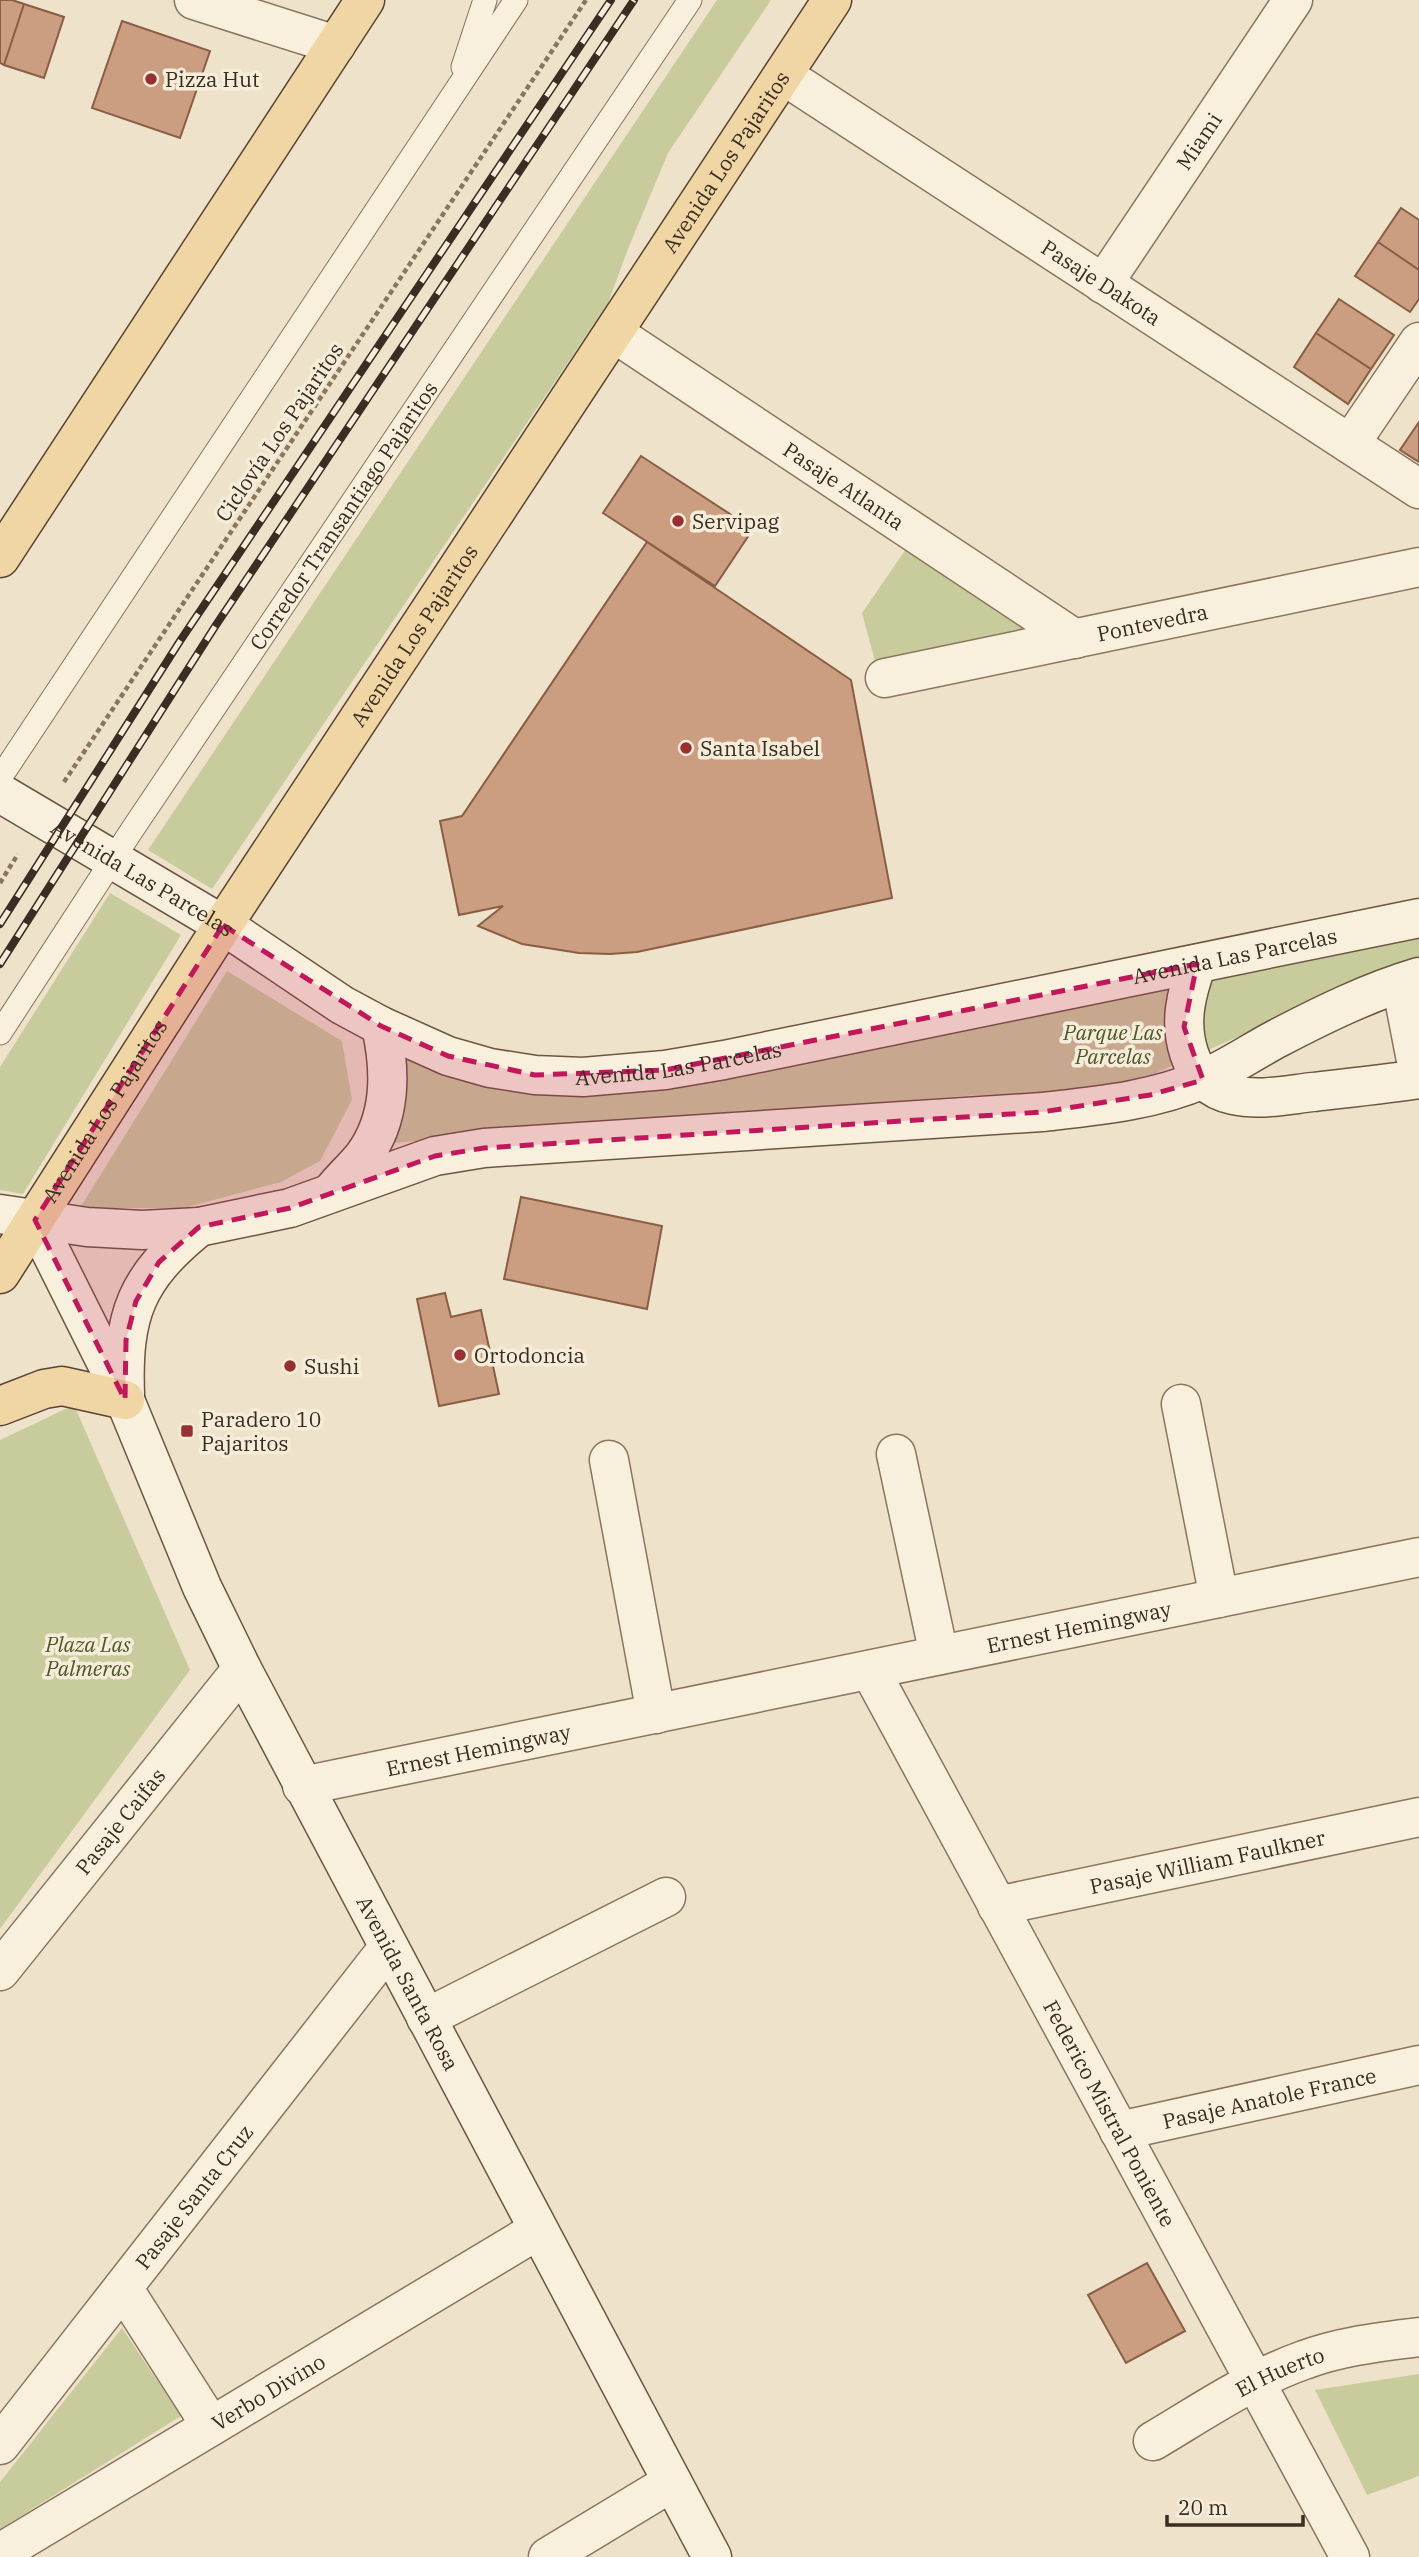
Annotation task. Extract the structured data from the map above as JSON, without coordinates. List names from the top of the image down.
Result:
{
  "streets": {
    "main road": ["Avenida Los Pajaritos"],
    "street": [
      "Miami",
      "Pasaje Dakota",
      "Pasaje Atlanta",
      "Pontevedra",
      "Avenida Las Parcelas",
      "Ernest Hemingway",
      "Pasaje Caifas",
      "Pasaje William Faulkner",
      "Avenida Santa Rosa",
      "Pasaje Anatole France",
      "Federico Mistral Poniente",
      "Pasaje Santa Cruz",
      "El Huerto",
      "Verbo Divino"
    ],
    "lane": ["Corredor Transantiago Pajaritos"],
    "path": ["Ciclovía Los Pajaritos"]
  },
  "crossings": [
    ["Miami", "Pasaje Dakota"],
    ["Avenida Los Pajaritos", "Pasaje Dakota"],
    ["Avenida Los Pajaritos", "Pasaje Atlanta"],
    ["Avenida Los Pajaritos", "Avenida Las Parcelas"],
    ["Avenida Los Pajaritos", "Avenida Santa Rosa"],
    ["Ciclovía Los Pajaritos", "Avenida Las Parcelas"],
    ["Pasaje Atlanta", "Pontevedra"],
    ["Corredor Transantiago Pajaritos", "Avenida Las Parcelas"],
    ["Ernest Hemingway", "Avenida Santa Rosa"],
    ["Ernest Hemingway", "Federico Mistral Poniente"],
    ["Pasaje Caifas", "Avenida Santa Rosa"],
    ["Pasaje William Faulkner", "Federico Mistral Poniente"],
    ["Avenida Santa Rosa", "Pasaje Santa Cruz"],
    ["Avenida Santa Rosa", "Verbo Divino"],
    ["Pasaje Anatole France", "Federico Mistral Poniente"],
    ["Federico Mistral Poniente", "El Huerto"]
  ],
  "parks": ["Parque Las Parcelas", "Plaza Las Palmeras"],
  "places": {
    "other": [
      "Pizza Hut",
      "Servipag",
      "Santa Isabel",
      "Ortodoncia",
      "Sushi"
    ],
    "transit": ["Paradero 10 Pajaritos"]
  },
  "scale_bar": "20 m"
}
